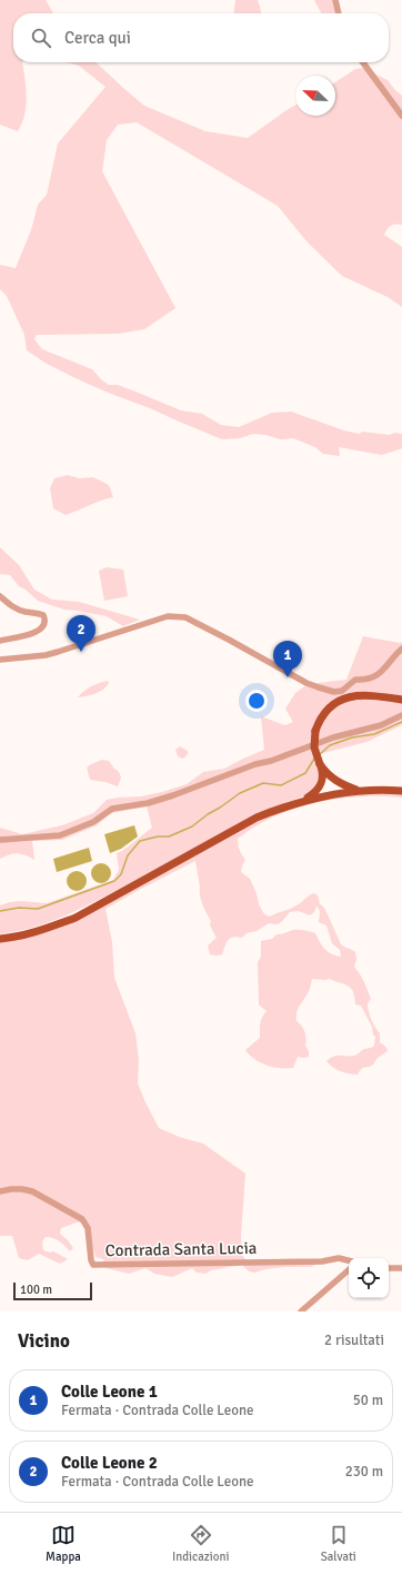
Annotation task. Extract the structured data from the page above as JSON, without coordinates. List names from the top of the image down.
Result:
{
  "streets": {
    "street": ["Contrada Santa Lucia"]
  },
  "scale_bar": "100 m",
  "north": "top left",
  "page": {
    "search": "Cerca qui",
    "pins": ["2", "1"],
    "scale": "100 m",
    "heading": ["Vicino", "2 risultati"],
    "list": [
      {
        "mark": "1",
        "name": "Colle Leone 1",
        "note": "Fermata · Contrada Colle Leone",
        "value": "50 m"
      },
      {
        "mark": "2",
        "name": "Colle Leone 2",
        "note": "Fermata · Contrada Colle Leone",
        "value": "230 m"
      }
    ],
    "nav": ["Mappa", "Indicazioni", "Salvati"]
  }
}
